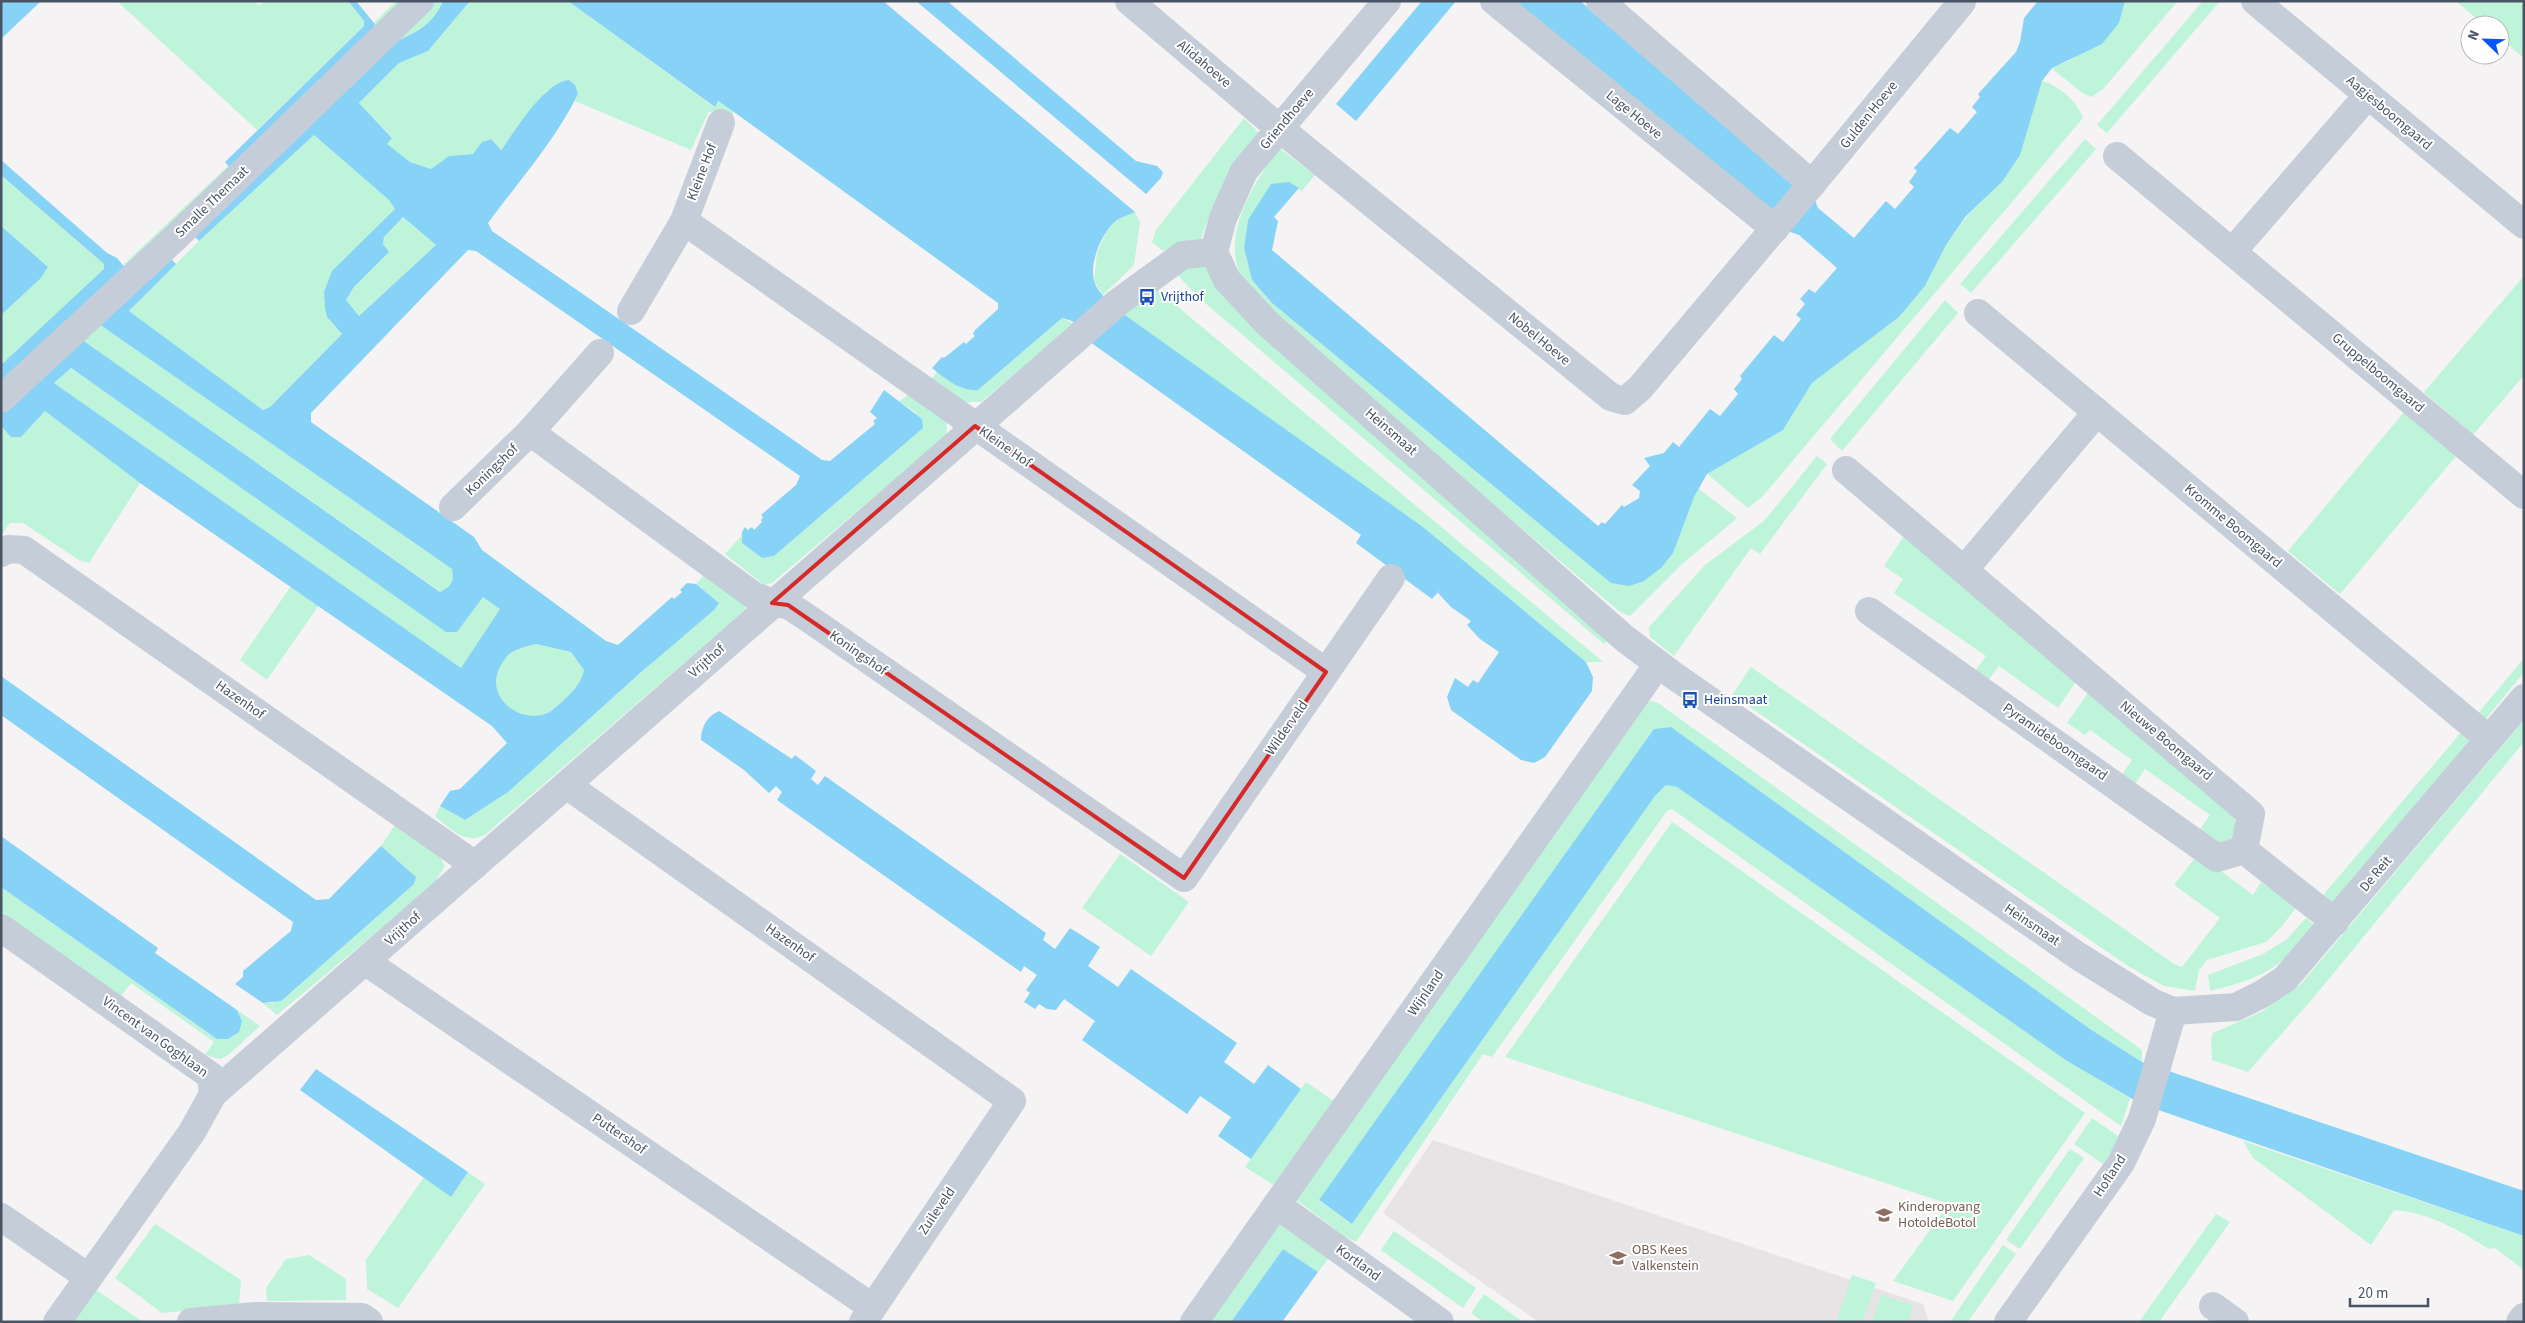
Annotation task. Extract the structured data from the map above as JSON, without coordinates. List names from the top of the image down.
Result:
{
  "streets": {
    "street": [
      "Alidahoeve",
      "Aagjesboomgaard",
      "Lage Hoeve",
      "Gulden Hoeve",
      "Griendhoeve",
      "Kleine Hof",
      "Smalle Themaat",
      "Nobel Hoeve",
      "Gruppelboomgaard",
      "Heinsmaat",
      "Koningshof",
      "Kromme Boomgaard",
      "Vrijthof",
      "Hazenhof",
      "Wilderveld",
      "Nieuwe Boomgaard",
      "Pyramideboomgaard",
      "De Reit",
      "Wijnland",
      "Vincent van Goghlaan",
      "Puttershof",
      "Hofland",
      "Zuileveld",
      "Kortland"
    ]
  },
  "crossings": [
    ["Alidahoeve", "Griendhoeve"],
    ["Alidahoeve", "Nobel Hoeve"],
    ["Lage Hoeve", "Gulden Hoeve"],
    ["Lage Hoeve", "Nobel Hoeve"],
    ["Gulden Hoeve", "Nobel Hoeve"],
    ["Griendhoeve", "Nobel Hoeve"],
    ["Griendhoeve", "Heinsmaat"],
    ["Griendhoeve", "Vrijthof"],
    ["Kleine Hof", "Vrijthof"],
    ["Kleine Hof", "Wilderveld"],
    ["Heinsmaat", "Vrijthof"],
    ["Heinsmaat", "De Reit"],
    ["Heinsmaat", "Wijnland"],
    ["Heinsmaat", "Hofland"],
    ["Koningshof", "Vrijthof"],
    ["Koningshof", "Wilderveld"],
    ["Kromme Boomgaard", "De Reit"],
    ["Vrijthof", "Hazenhof"],
    ["Vrijthof", "Vincent van Goghlaan"],
    ["Vrijthof", "Puttershof"],
    ["Hazenhof", "Zuileveld"],
    ["Nieuwe Boomgaard", "Pyramideboomgaard"],
    ["Wijnland", "Kortland"],
    ["Puttershof", "Zuileveld"]
  ],
  "places": {
    "bus stop": ["Vrijthof", "Heinsmaat"],
    "school or university": ["Kinderopvang HotoldeBotol", "OBS Kees Valkenstein"]
  },
  "scale_bar": "20 m",
  "north": "top left"
}
